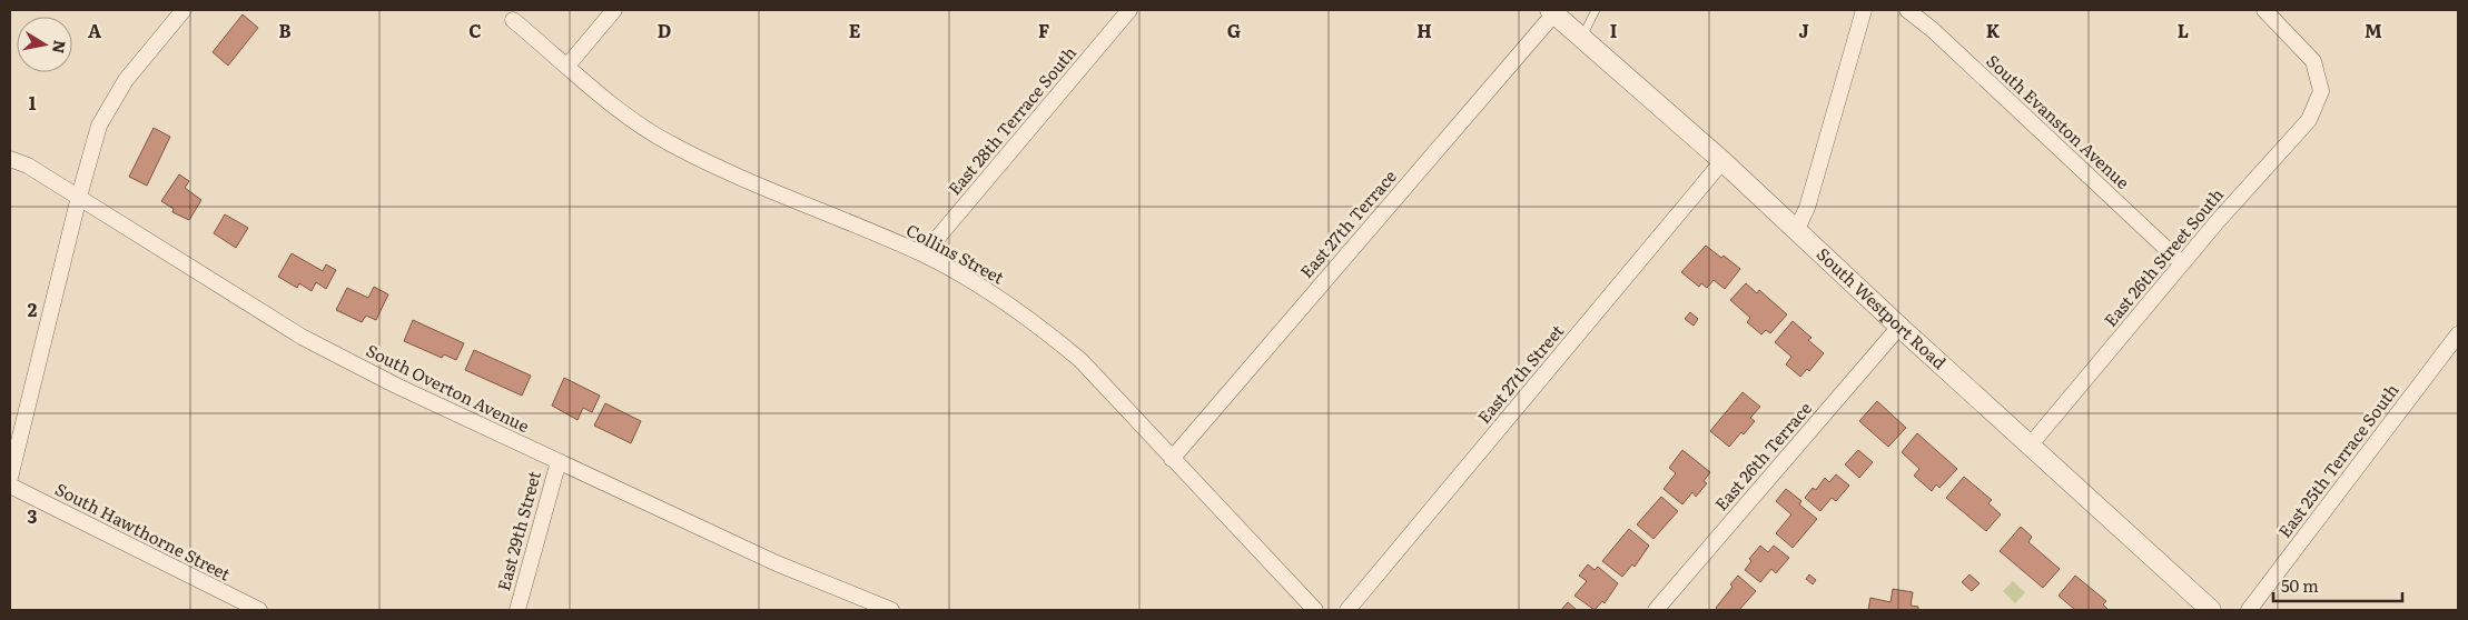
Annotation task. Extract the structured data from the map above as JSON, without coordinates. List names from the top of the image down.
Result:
{
  "streets": {
    "street": [
      "East 28th Terrace South",
      "South Evanston Avenue",
      "East 27th Terrace",
      "Collins Street",
      "East 26th Street South",
      "South Westport Road",
      "East 27th Street",
      "South Overton Avenue",
      "East 26th Terrace",
      "East 25th Terrace South",
      "East 29th Street",
      "South Hawthorne Street"
    ]
  },
  "crossings": [
    ["East 28th Terrace South", "Collins Street"],
    ["South Evanston Avenue", "East 26th Street South"],
    ["East 27th Terrace", "Collins Street"],
    ["East 27th Terrace", "South Westport Road"],
    ["East 26th Street South", "South Westport Road"],
    ["South Westport Road", "East 27th Street"],
    ["South Westport Road", "East 26th Terrace"],
    ["South Overton Avenue", "East 29th Street"]
  ],
  "scale_bar": "50 m",
  "north": "right",
  "grid": {
    "columns": [
      "A",
      "B",
      "C",
      "D",
      "E",
      "F",
      "G",
      "H",
      "I",
      "J",
      "K",
      "L",
      "M"
    ],
    "rows": ["1", "2", "3"]
  }
}
